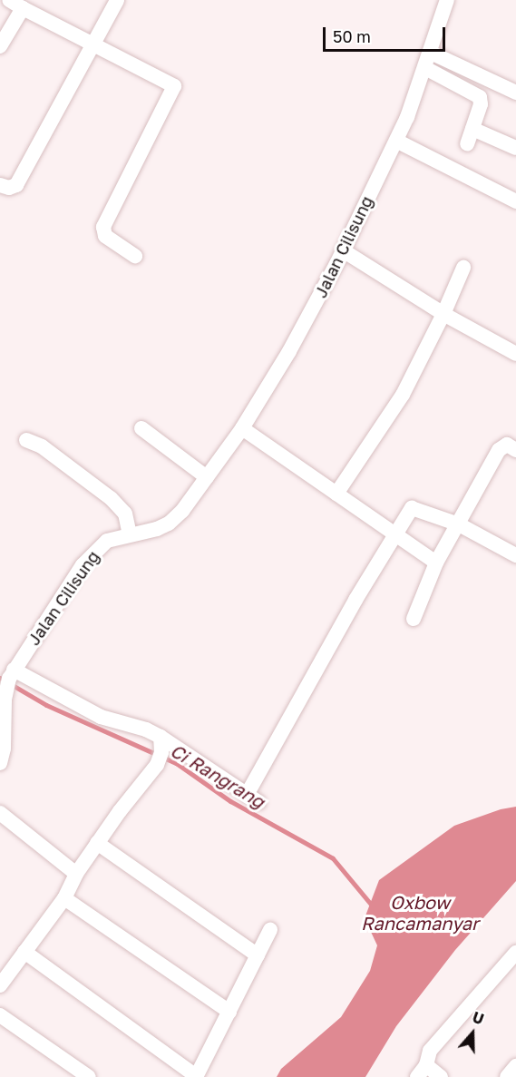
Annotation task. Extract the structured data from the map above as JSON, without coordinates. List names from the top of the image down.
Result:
{
  "streets": {
    "street": ["Jalan Cilisung"]
  },
  "water": ["Ci Rangrang", "Oxbow Rancamanyar"],
  "scale_bar": "50 m",
  "north": "top"
}
